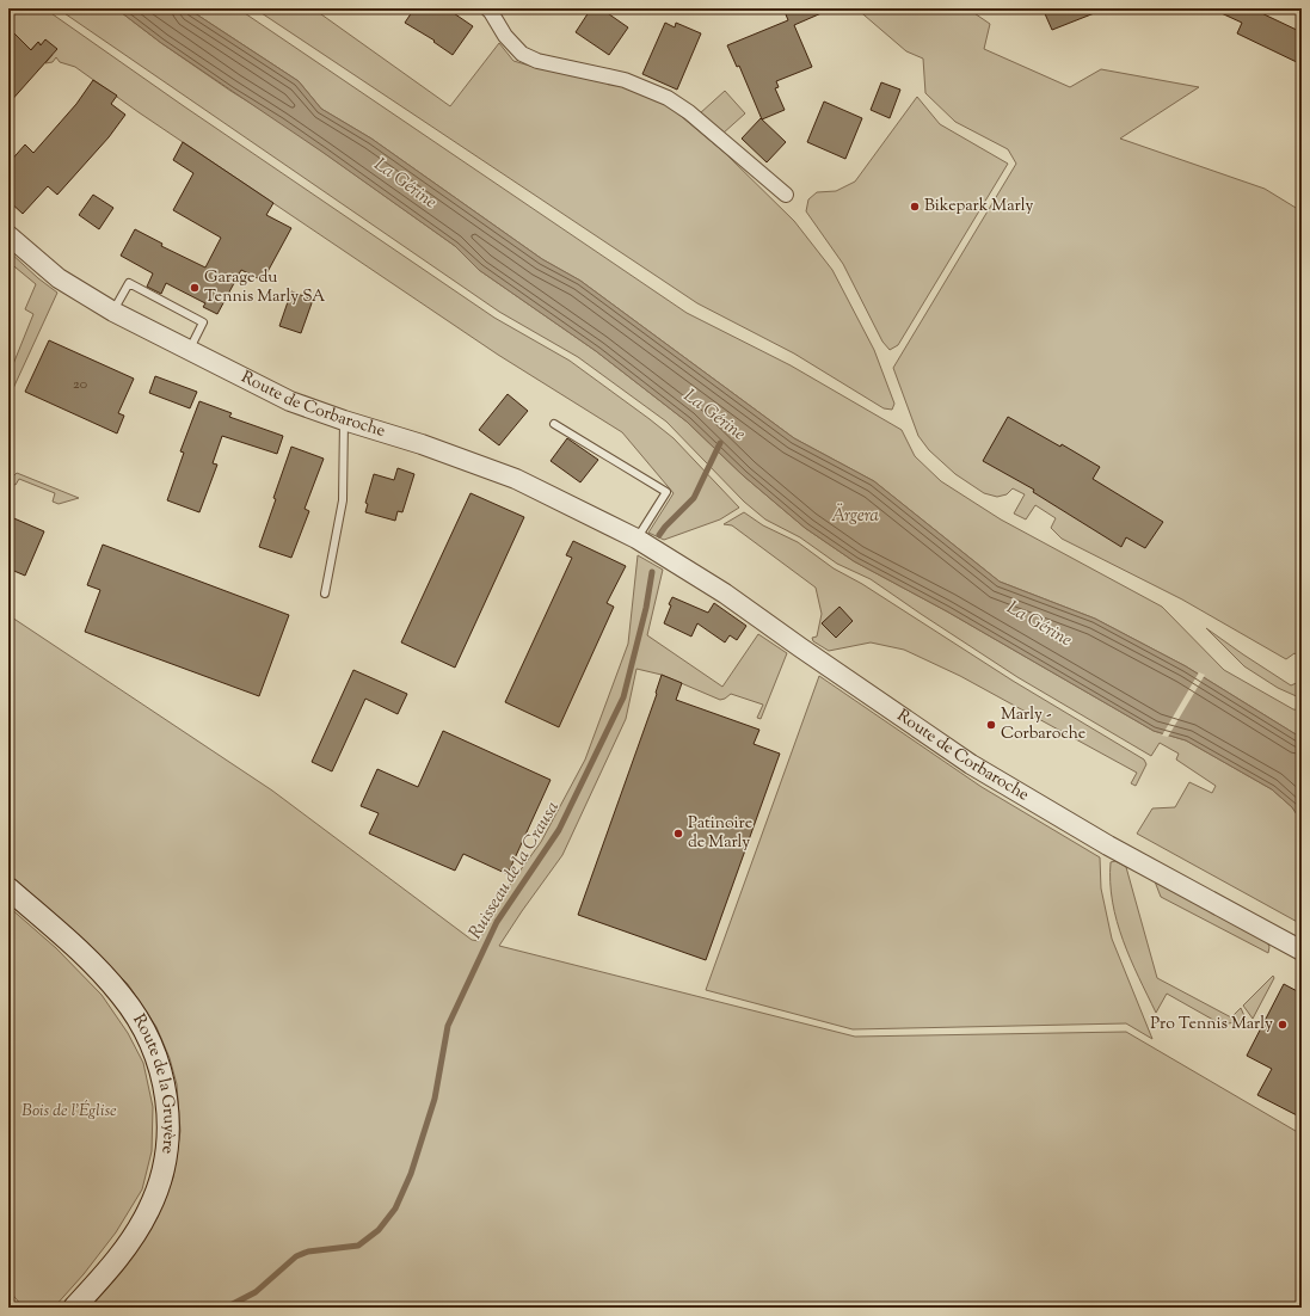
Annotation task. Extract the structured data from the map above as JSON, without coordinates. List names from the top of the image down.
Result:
{
  "streets": {
    "main road": ["Route de la Gruyère"],
    "street": ["Route de Corbaroche"]
  },
  "water": ["La Gérine", "Ärgera", "Ruisseau de la Crausa"],
  "parks": ["Bois de l'Église"],
  "places": [
    "Bikepark Marly",
    "Garage du Tennis Marly SA",
    "Marly - Corbaroche",
    "Patinoire de Marly",
    "Pro Tennis Marly"
  ],
  "house_numbers": ["20"]
}
